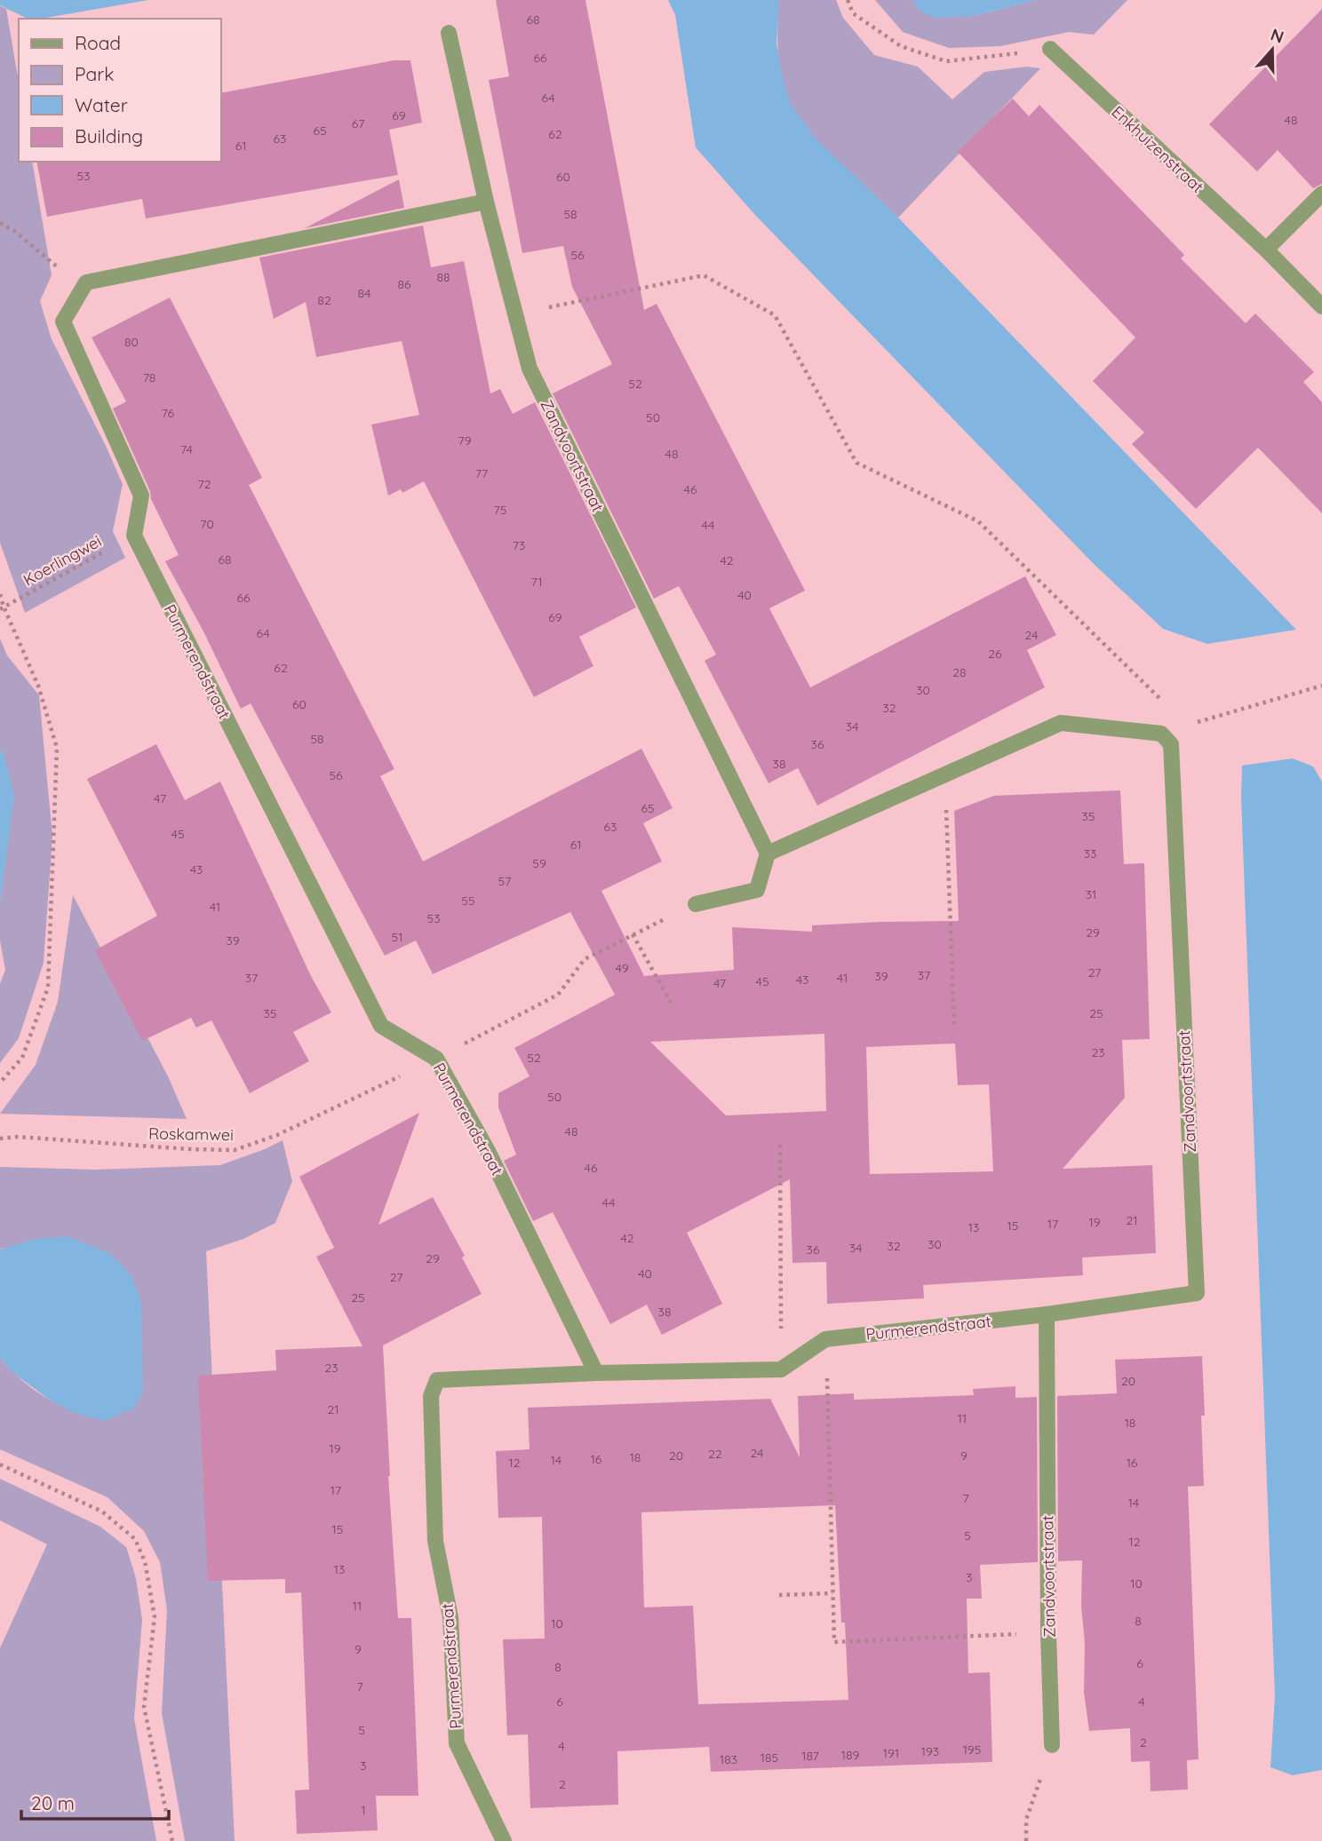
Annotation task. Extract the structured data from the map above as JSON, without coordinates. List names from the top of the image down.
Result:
{
  "streets": {
    "street": ["Enkhuizenstraat", "Zandvoortstraat", "Purmerendstraat"],
    "path": ["Koerlingwei", "Roskamwei"]
  },
  "crossings": [
    ["Zandvoortstraat", "Purmerendstraat"],
    ["Koerlingwei", "Purmerendstraat"],
    ["Purmerendstraat", "Roskamwei"]
  ],
  "house_numbers": [
    "68",
    "66",
    "64",
    "69",
    "48",
    "67",
    "65",
    "62",
    "63",
    "61",
    "53",
    "60",
    "58",
    "56",
    "88",
    "86",
    "84",
    "82",
    "80",
    "78",
    "52",
    "76",
    "50",
    "79",
    "74",
    "48",
    "77",
    "72",
    "46",
    "75",
    "70",
    "44",
    "73",
    "68",
    "42",
    "71",
    "40",
    "66",
    "69",
    "64",
    "24",
    "26",
    "62",
    "28",
    "30",
    "60",
    "32",
    "34",
    "58",
    "36",
    "38",
    "56",
    "47",
    "65",
    "35",
    "63",
    "45",
    "61",
    "33",
    "59",
    "43",
    "57",
    "31",
    "55",
    "41",
    "53",
    "29",
    "51",
    "39",
    "49",
    "27",
    "37",
    "39",
    "37",
    "41",
    "43",
    "45",
    "47",
    "35",
    "25",
    "23",
    "52",
    "50",
    "48",
    "46",
    "44",
    "21",
    "19",
    "17",
    "15",
    "13",
    "42",
    "30",
    "32",
    "34",
    "36",
    "29",
    "40",
    "27",
    "25",
    "38",
    "23",
    "20",
    "21",
    "11",
    "18",
    "19",
    "24",
    "22",
    "20",
    "9",
    "18",
    "16",
    "14",
    "12",
    "16",
    "17",
    "7",
    "14",
    "15",
    "5",
    "12",
    "13",
    "3",
    "10",
    "11",
    "8",
    "10",
    "9",
    "6",
    "8",
    "7",
    "6",
    "4",
    "5",
    "2",
    "4",
    "195",
    "193",
    "191",
    "189",
    "187",
    "185",
    "183",
    "3",
    "2",
    "1"
  ],
  "legend": [
    "Road",
    "Park",
    "Water",
    "Building"
  ],
  "scale_bar": "20 m",
  "north": "top"
}
